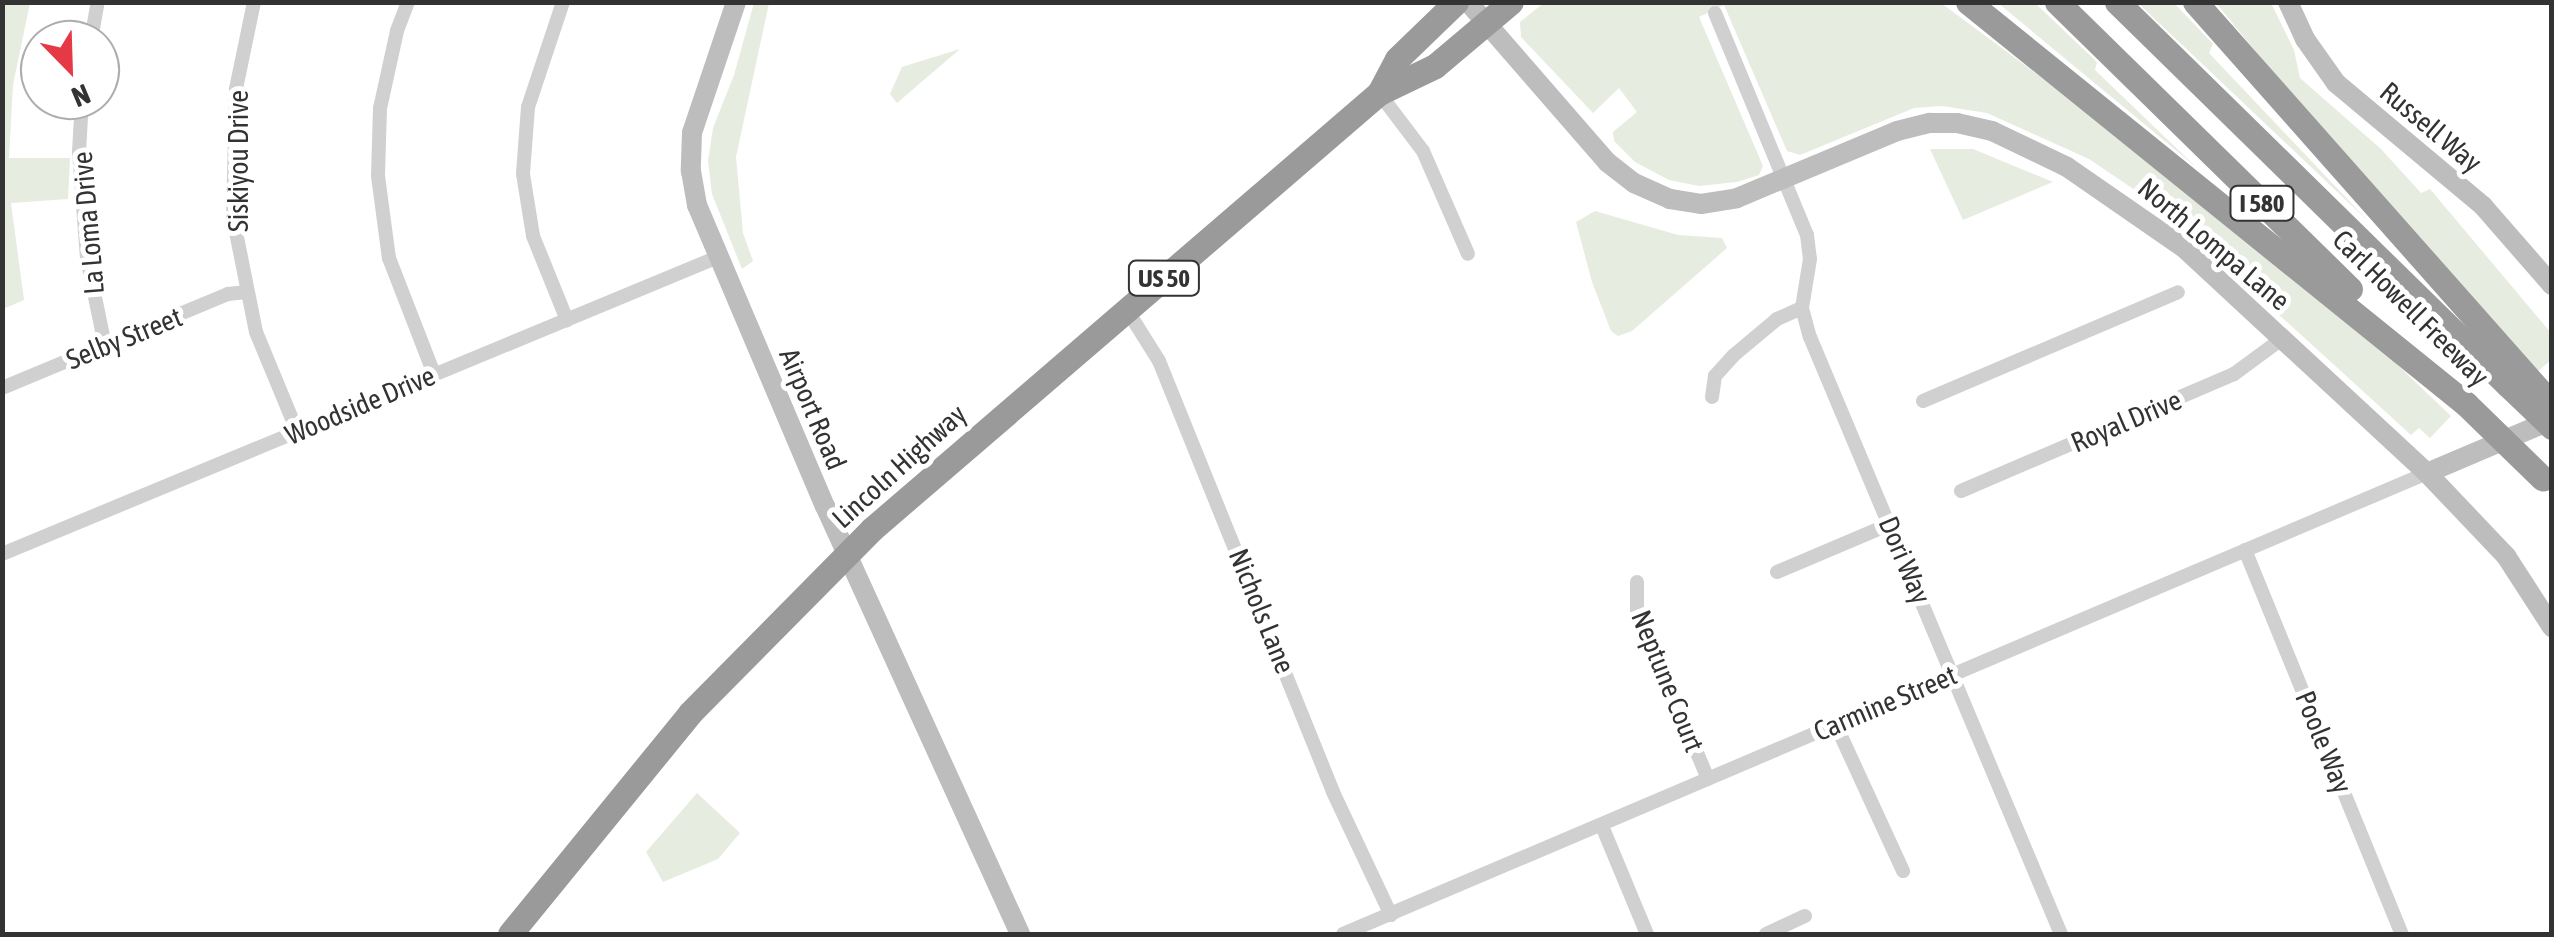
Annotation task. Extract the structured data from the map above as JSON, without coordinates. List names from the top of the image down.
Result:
{
  "streets": {
    "highway": [
      "I 580",
      "US 50",
      "Carl Howell Freeway",
      "Lincoln Highway"
    ],
    "street": [
      "Russell Way",
      "Siskiyou Drive",
      "La Loma Drive",
      "North Lompa Lane",
      "Selby Street",
      "Woodside Drive",
      "Airport Road",
      "Royal Drive",
      "Dori Way",
      "Nichols Lane",
      "Neptune Court",
      "Carmine Street",
      "Poole Way"
    ]
  },
  "crossings": [
    ["Siskiyou Drive", "Selby Street"],
    ["Siskiyou Drive", "Woodside Drive"],
    ["La Loma Drive", "Selby Street"],
    ["North Lompa Lane", "US 50"],
    ["North Lompa Lane", "Royal Drive"],
    ["North Lompa Lane", "Lincoln Highway"],
    ["North Lompa Lane", "Dori Way"],
    ["North Lompa Lane", "Carmine Street"],
    ["US 50", "Lincoln Highway"],
    ["Woodside Drive", "Airport Road"],
    ["Airport Road", "Lincoln Highway"],
    ["Lincoln Highway", "Nichols Lane"],
    ["Dori Way", "Carmine Street"],
    ["Nichols Lane", "Carmine Street"],
    ["Neptune Court", "Carmine Street"],
    ["Carmine Street", "Poole Way"]
  ],
  "north": "bottom right"
}
